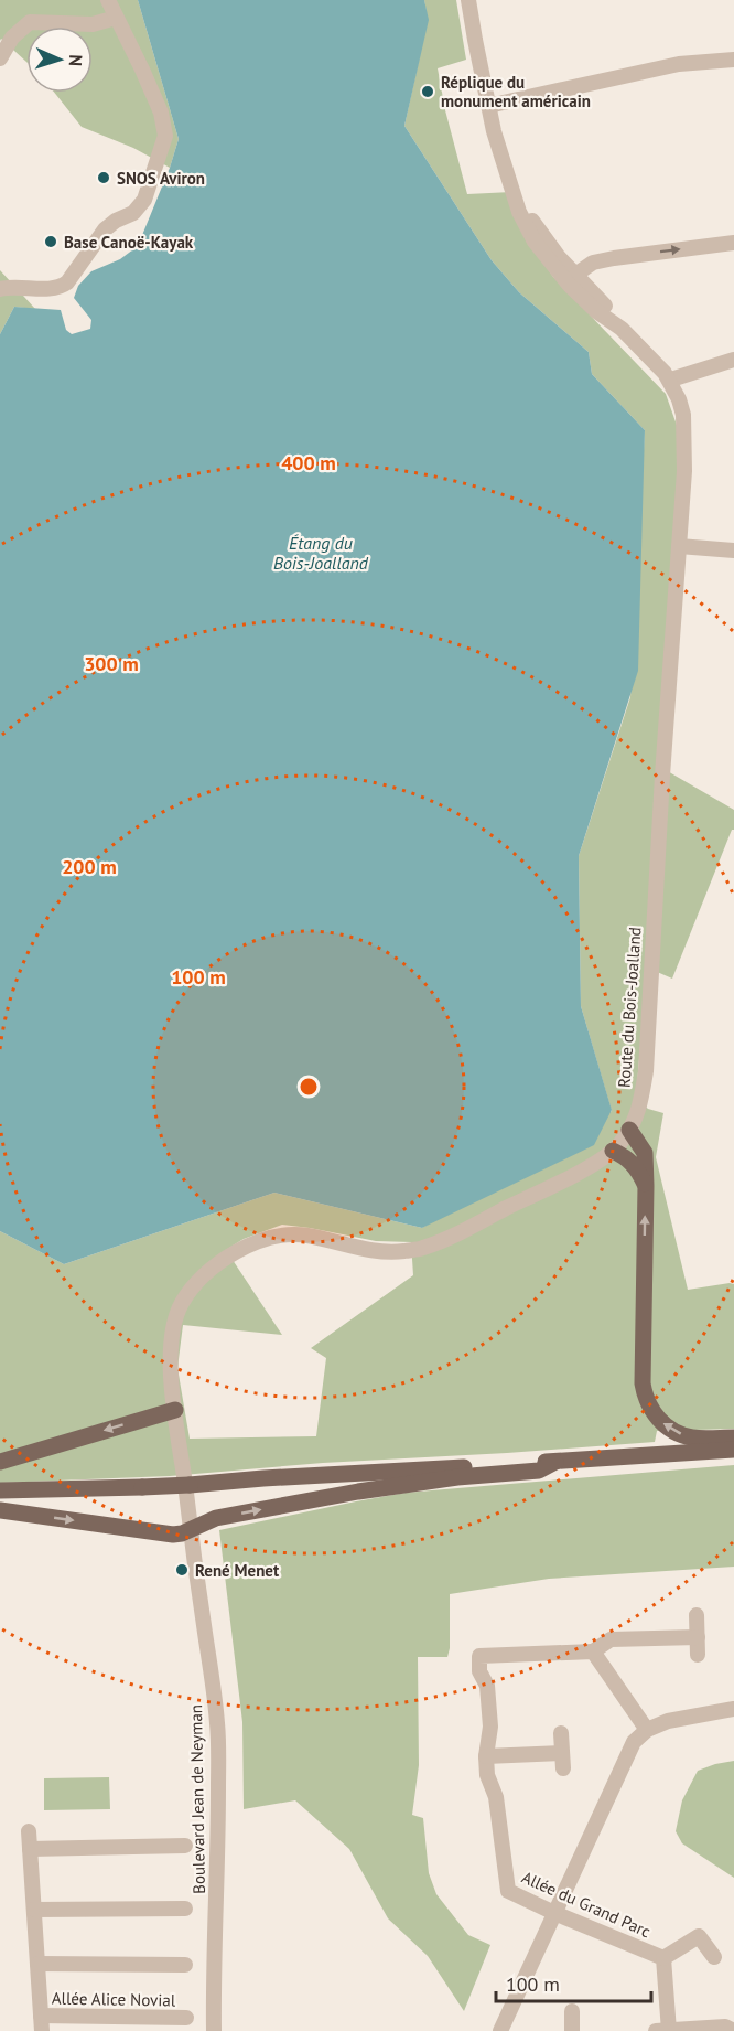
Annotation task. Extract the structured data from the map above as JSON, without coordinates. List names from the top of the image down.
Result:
{
  "streets": {
    "street": [
      "Route du Bois-Joalland",
      "Boulevard Jean de Neyman",
      "Allée du Grand Parc",
      "Allée Alice Novial"
    ]
  },
  "crossings": [
    ["Route du Bois-Joalland", "Boulevard Jean de Neyman"]
  ],
  "water": ["Étang du Bois-Joalland"],
  "places": [
    "Réplique du monument américain",
    "SNOS Aviron",
    "Base Canoë-Kayak",
    "René Menet"
  ],
  "scale_bar": "100 m",
  "north": "right",
  "rings": [
    "400 m",
    "300 m",
    "200 m",
    "100 m"
  ]
}
